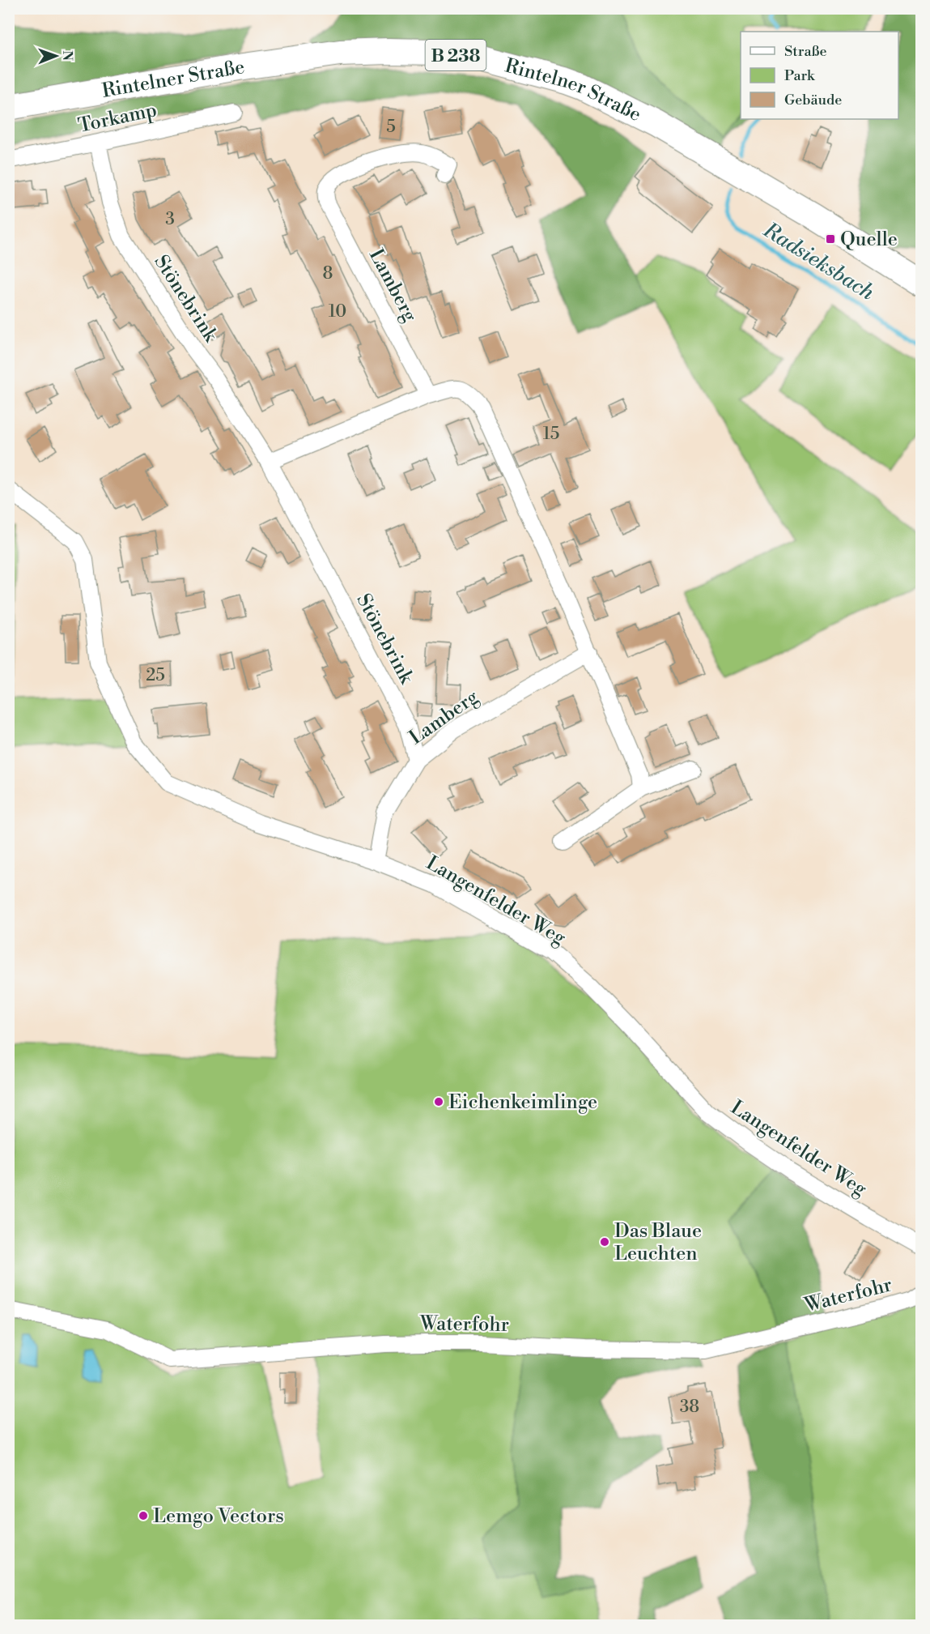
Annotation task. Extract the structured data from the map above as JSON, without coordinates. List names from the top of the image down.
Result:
{
  "streets": {
    "main road": ["B 238", "Rintelner Straße"],
    "street": [
      "Torkamp",
      "Lamberg",
      "Stönebrink",
      "Langenfelder Weg",
      "Waterfohr"
    ]
  },
  "crossings": [
    ["Torkamp", "Stönebrink"],
    ["Lamberg", "Stönebrink"],
    ["Lamberg", "Langenfelder Weg"]
  ],
  "water": ["Radsieksbach"],
  "places": {
    "transit": ["Quelle"],
    "other": ["Eichenkeimlinge", "Das Blaue Leuchten", "Lemgo Vectors"]
  },
  "house_numbers": [
    "5",
    "3",
    "8",
    "10",
    "15",
    "25",
    "38"
  ],
  "legend": ["Straße", "Park", "Gebäude"],
  "north": "right"
}
